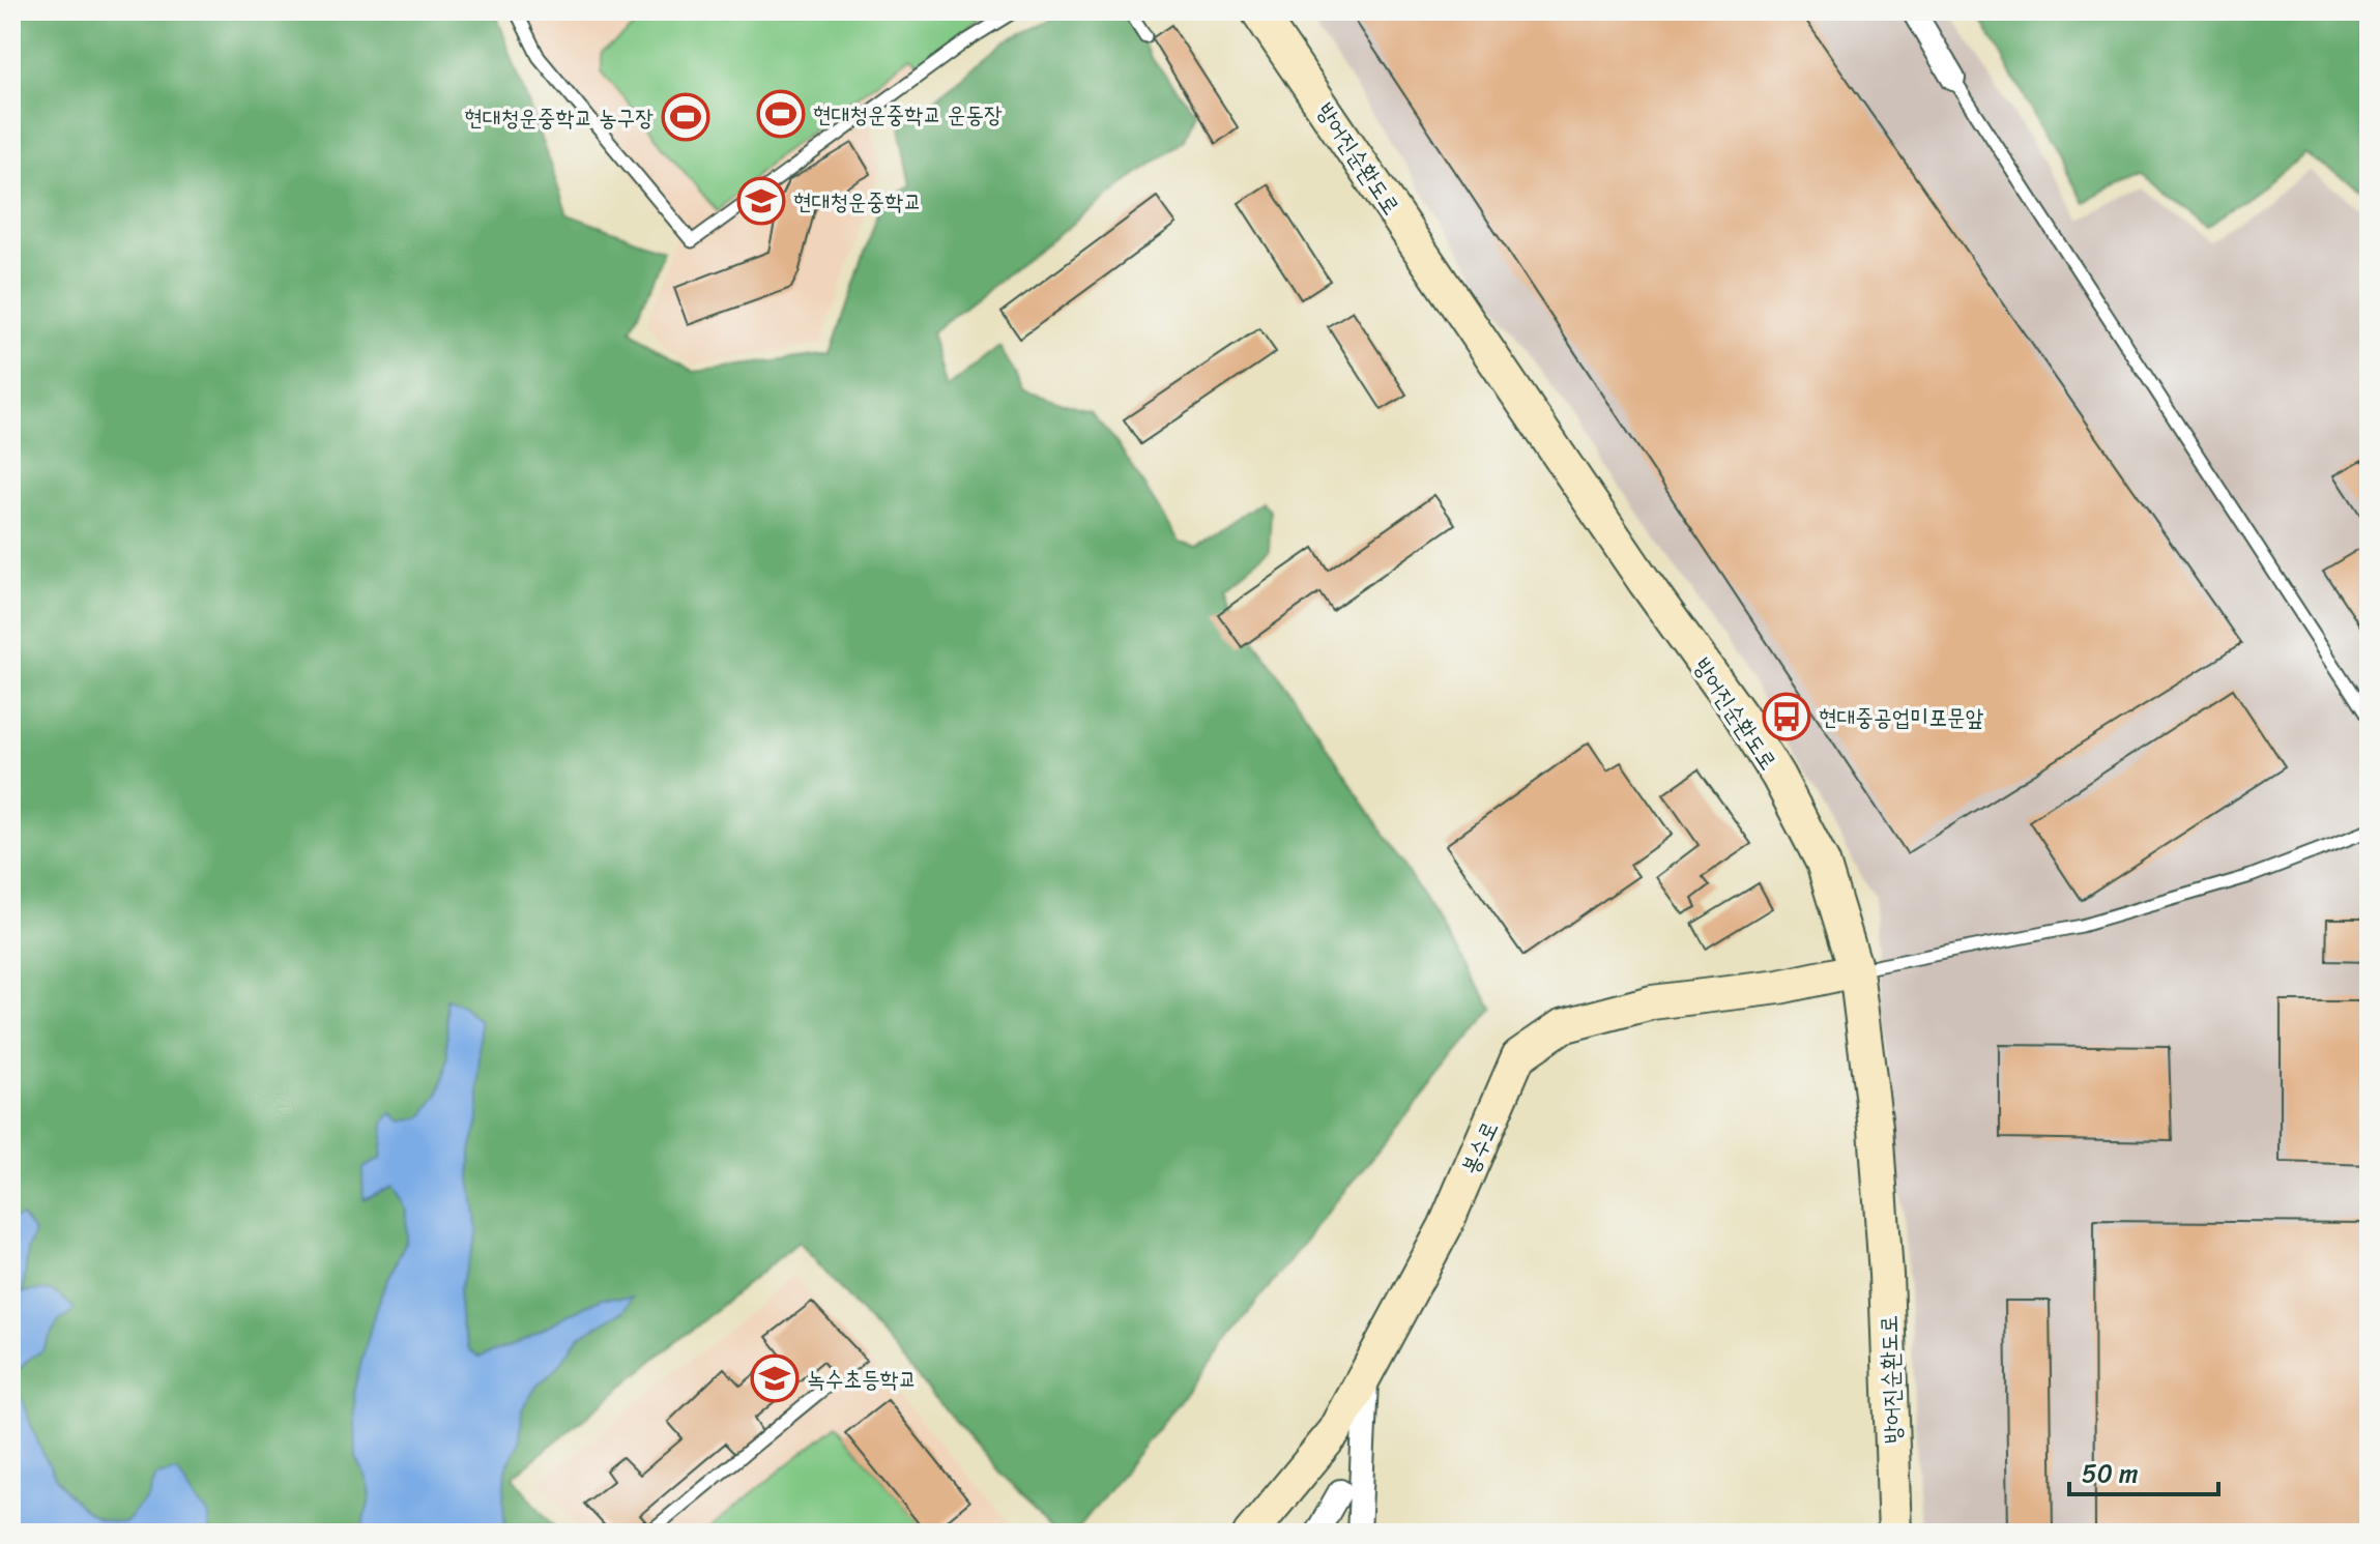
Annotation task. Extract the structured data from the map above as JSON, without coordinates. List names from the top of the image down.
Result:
{
  "streets": {
    "main road": ["방어진순환도로", "봉수로"]
  },
  "crossings": [
    ["방어진순환도로", "봉수로"]
  ],
  "places": {
    "sports": ["현대청운중학교 운동장", "현대청운중학교 농구장"],
    "school or university": ["현대청운중학교", "녹수초등학교"],
    "bus stop": ["현대중공업미포문앞"]
  },
  "scale_bar": "50 m"
}
